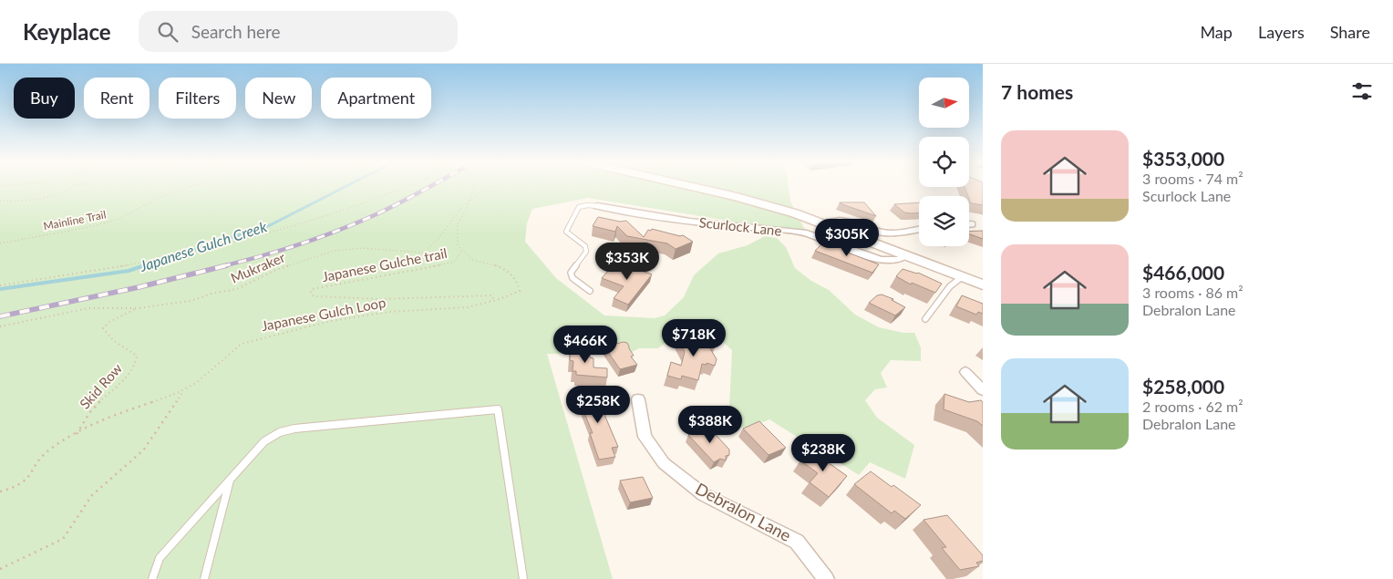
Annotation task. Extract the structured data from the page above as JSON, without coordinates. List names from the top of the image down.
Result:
{
  "streets": {
    "street": ["Scurlock Lane", "Debralon Lane"],
    "path": [
      "Mainline Trail",
      "Japanese Gulche trail",
      "Mukraker",
      "Japanese Gulch Loop",
      "Skid Row"
    ]
  },
  "crossings": [
    ["Japanese Gulche trail", "Japanese Gulch Loop"],
    ["Mukraker", "Skid Row"],
    ["Japanese Gulch Loop", "Skid Row"]
  ],
  "water": ["Japanese Gulch Creek"],
  "north": "right",
  "page": {
    "header": "Keyplace",
    "search": "Search here",
    "nav": ["Map", "Layers", "Share"],
    "heading": "7 homes",
    "chip": [
      "Buy",
      "Rent",
      "Filters",
      "New",
      "Apartment"
    ],
    "list": [
      {
        "name": "$353,000",
        "note": "3 rooms · 74 m² · Scurlock Lane"
      },
      {
        "name": "$466,000",
        "note": "3 rooms · 86 m² · Debralon Lane"
      },
      {
        "name": "$258,000",
        "note": "2 rooms · 62 m² · Debralon Lane"
      }
    ],
    "price": [
      "$305K",
      "$353K",
      "$718K",
      "$466K",
      "$258K",
      "$388K",
      "$238K"
    ]
  }
}
